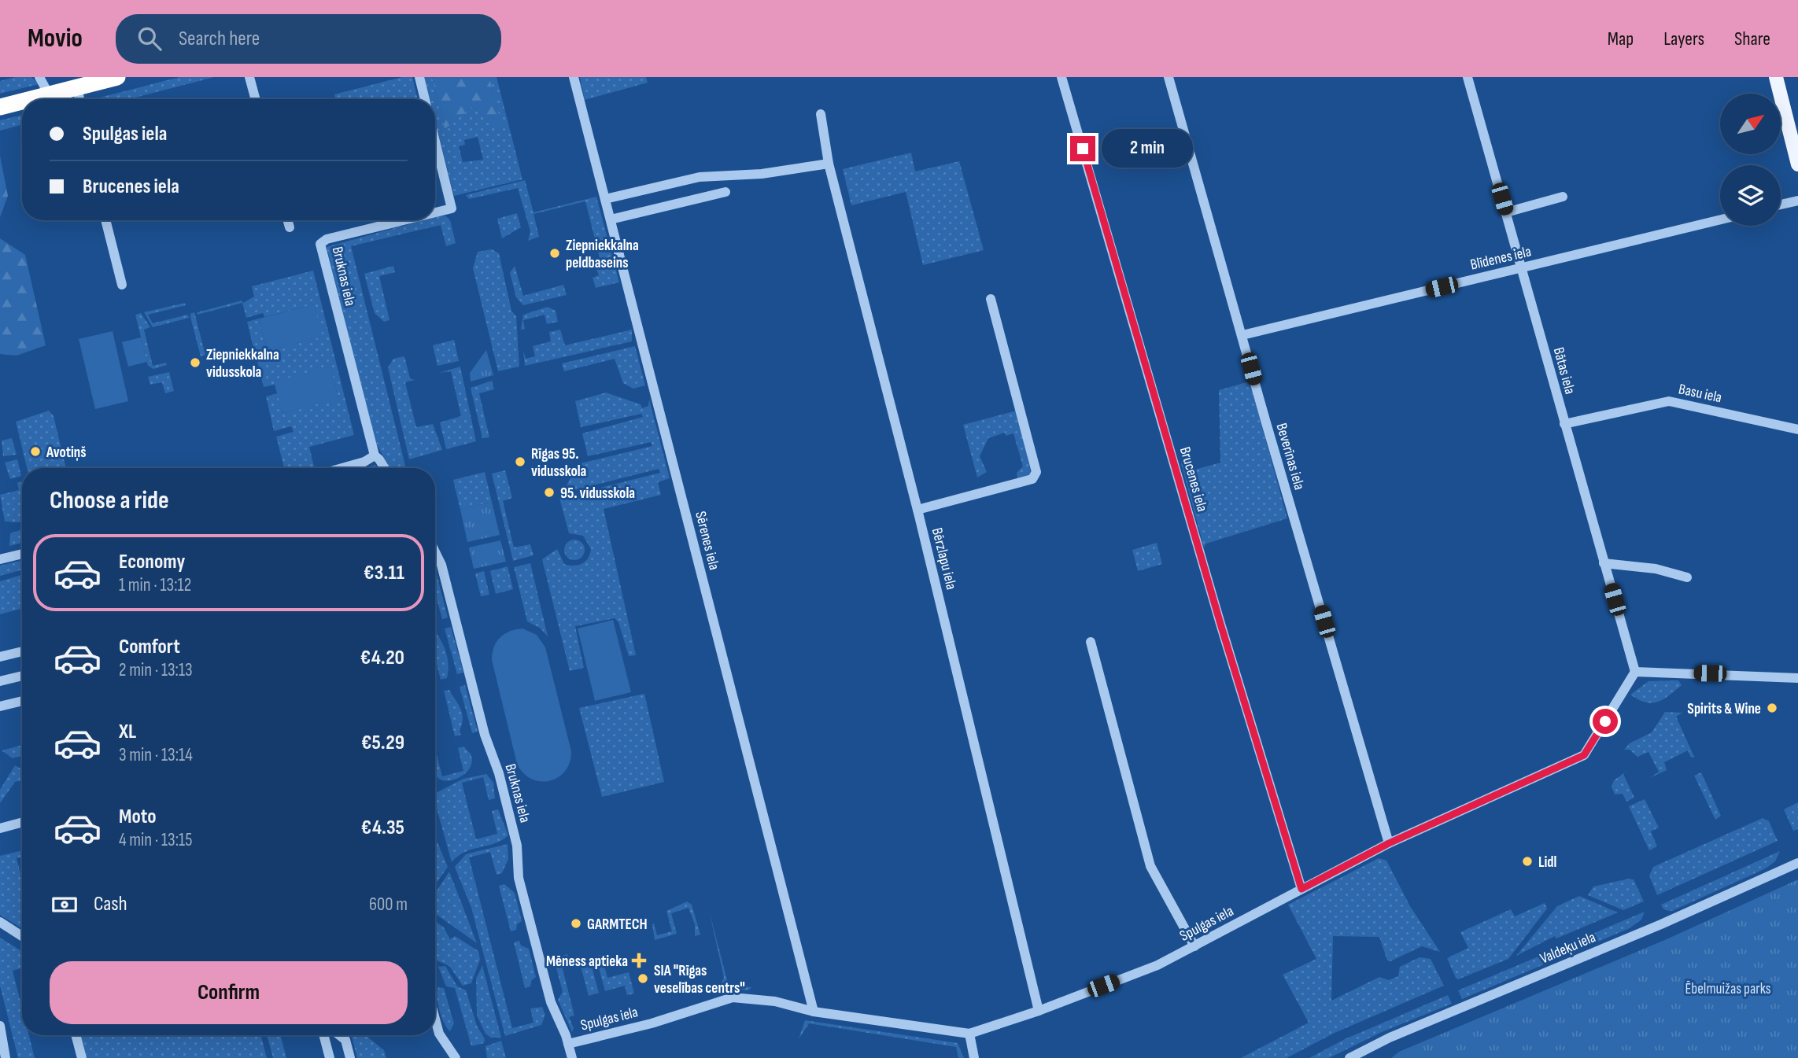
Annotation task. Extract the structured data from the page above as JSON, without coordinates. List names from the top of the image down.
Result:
{
  "streets": {
    "street": [
      "Blīdenes iela",
      "Bruknas iela",
      "Bātas iela",
      "Basu iela",
      "Beverīnas iela",
      "Brucenes iela",
      "Sērenes iela",
      "Bērzlapu iela",
      "Spulgas iela",
      "Valdeķu iela"
    ]
  },
  "crossings": [
    ["Blīdenes iela", "Bātas iela"],
    ["Blīdenes iela", "Beverīnas iela"],
    ["Bruknas iela", "Spulgas iela"],
    ["Bātas iela", "Basu iela"],
    ["Bātas iela", "Spulgas iela"],
    ["Beverīnas iela", "Spulgas iela"],
    ["Brucenes iela", "Spulgas iela"],
    ["Sērenes iela", "Spulgas iela"],
    ["Bērzlapu iela", "Spulgas iela"]
  ],
  "parks": ["Ēbelmuižas parks"],
  "places": {
    "other": [
      "Ziepniekkalna peldbaseins",
      "Ziepniekkalna vidusskola",
      "Avotiņš",
      "Rīgas 95. vidusskola",
      "95. vidusskola",
      "Spirits & Wine",
      "Lidl",
      "GARMTECH",
      "SIA \"Rīgas veselības centrs\""
    ],
    "health": ["Mēness aptieka"]
  },
  "north": "top right",
  "page": {
    "header": "Movio",
    "search": "Search here",
    "nav": ["Map", "Layers", "Share"],
    "banner": ["Spulgas iela", "Brucenes iela"],
    "bubble": "2 min",
    "heading": "Choose a ride",
    "list": [
      {
        "name": "Economy",
        "note": "1 min · 13:12",
        "value": "€3.11"
      },
      {
        "name": "Comfort",
        "note": "2 min · 13:13",
        "value": "€4.20"
      },
      {
        "name": "XL",
        "note": "3 min · 13:14",
        "value": "€5.29"
      },
      {
        "name": "Moto",
        "note": "4 min · 13:15",
        "value": "€4.35"
      }
    ],
    "pay": ["Cash", "600 m"],
    "buttons": "Confirm"
  }
}
